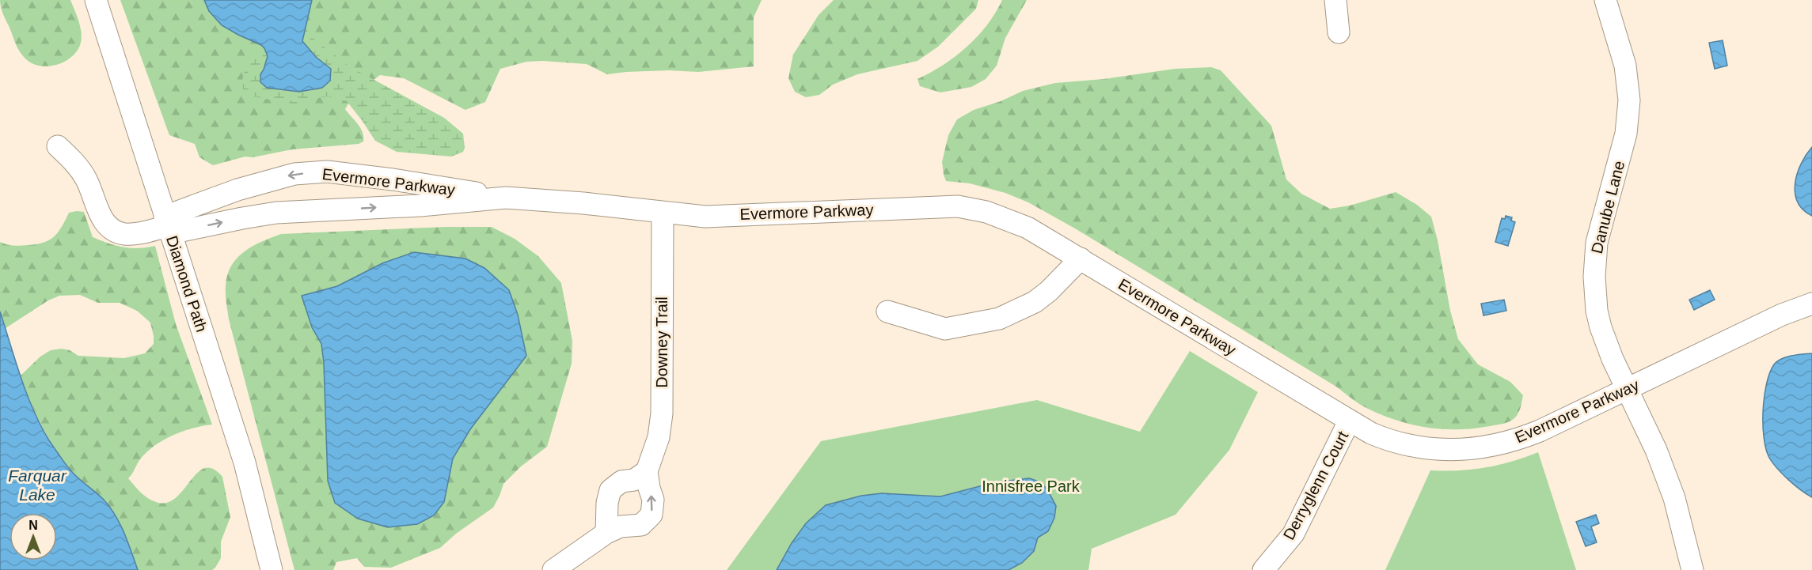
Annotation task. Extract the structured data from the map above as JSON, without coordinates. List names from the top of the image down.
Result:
{
  "streets": {
    "street": [
      "Evermore Parkway",
      "Danube Lane",
      "Diamond Path",
      "Downey Trail",
      "Derryglenn Court"
    ]
  },
  "crossings": [
    ["Evermore Parkway", "Danube Lane"],
    ["Evermore Parkway", "Diamond Path"],
    ["Evermore Parkway", "Downey Trail"],
    ["Evermore Parkway", "Derryglenn Court"]
  ],
  "water": ["Farquar Lake"],
  "parks": ["Innisfree Park"],
  "north": "top"
}
